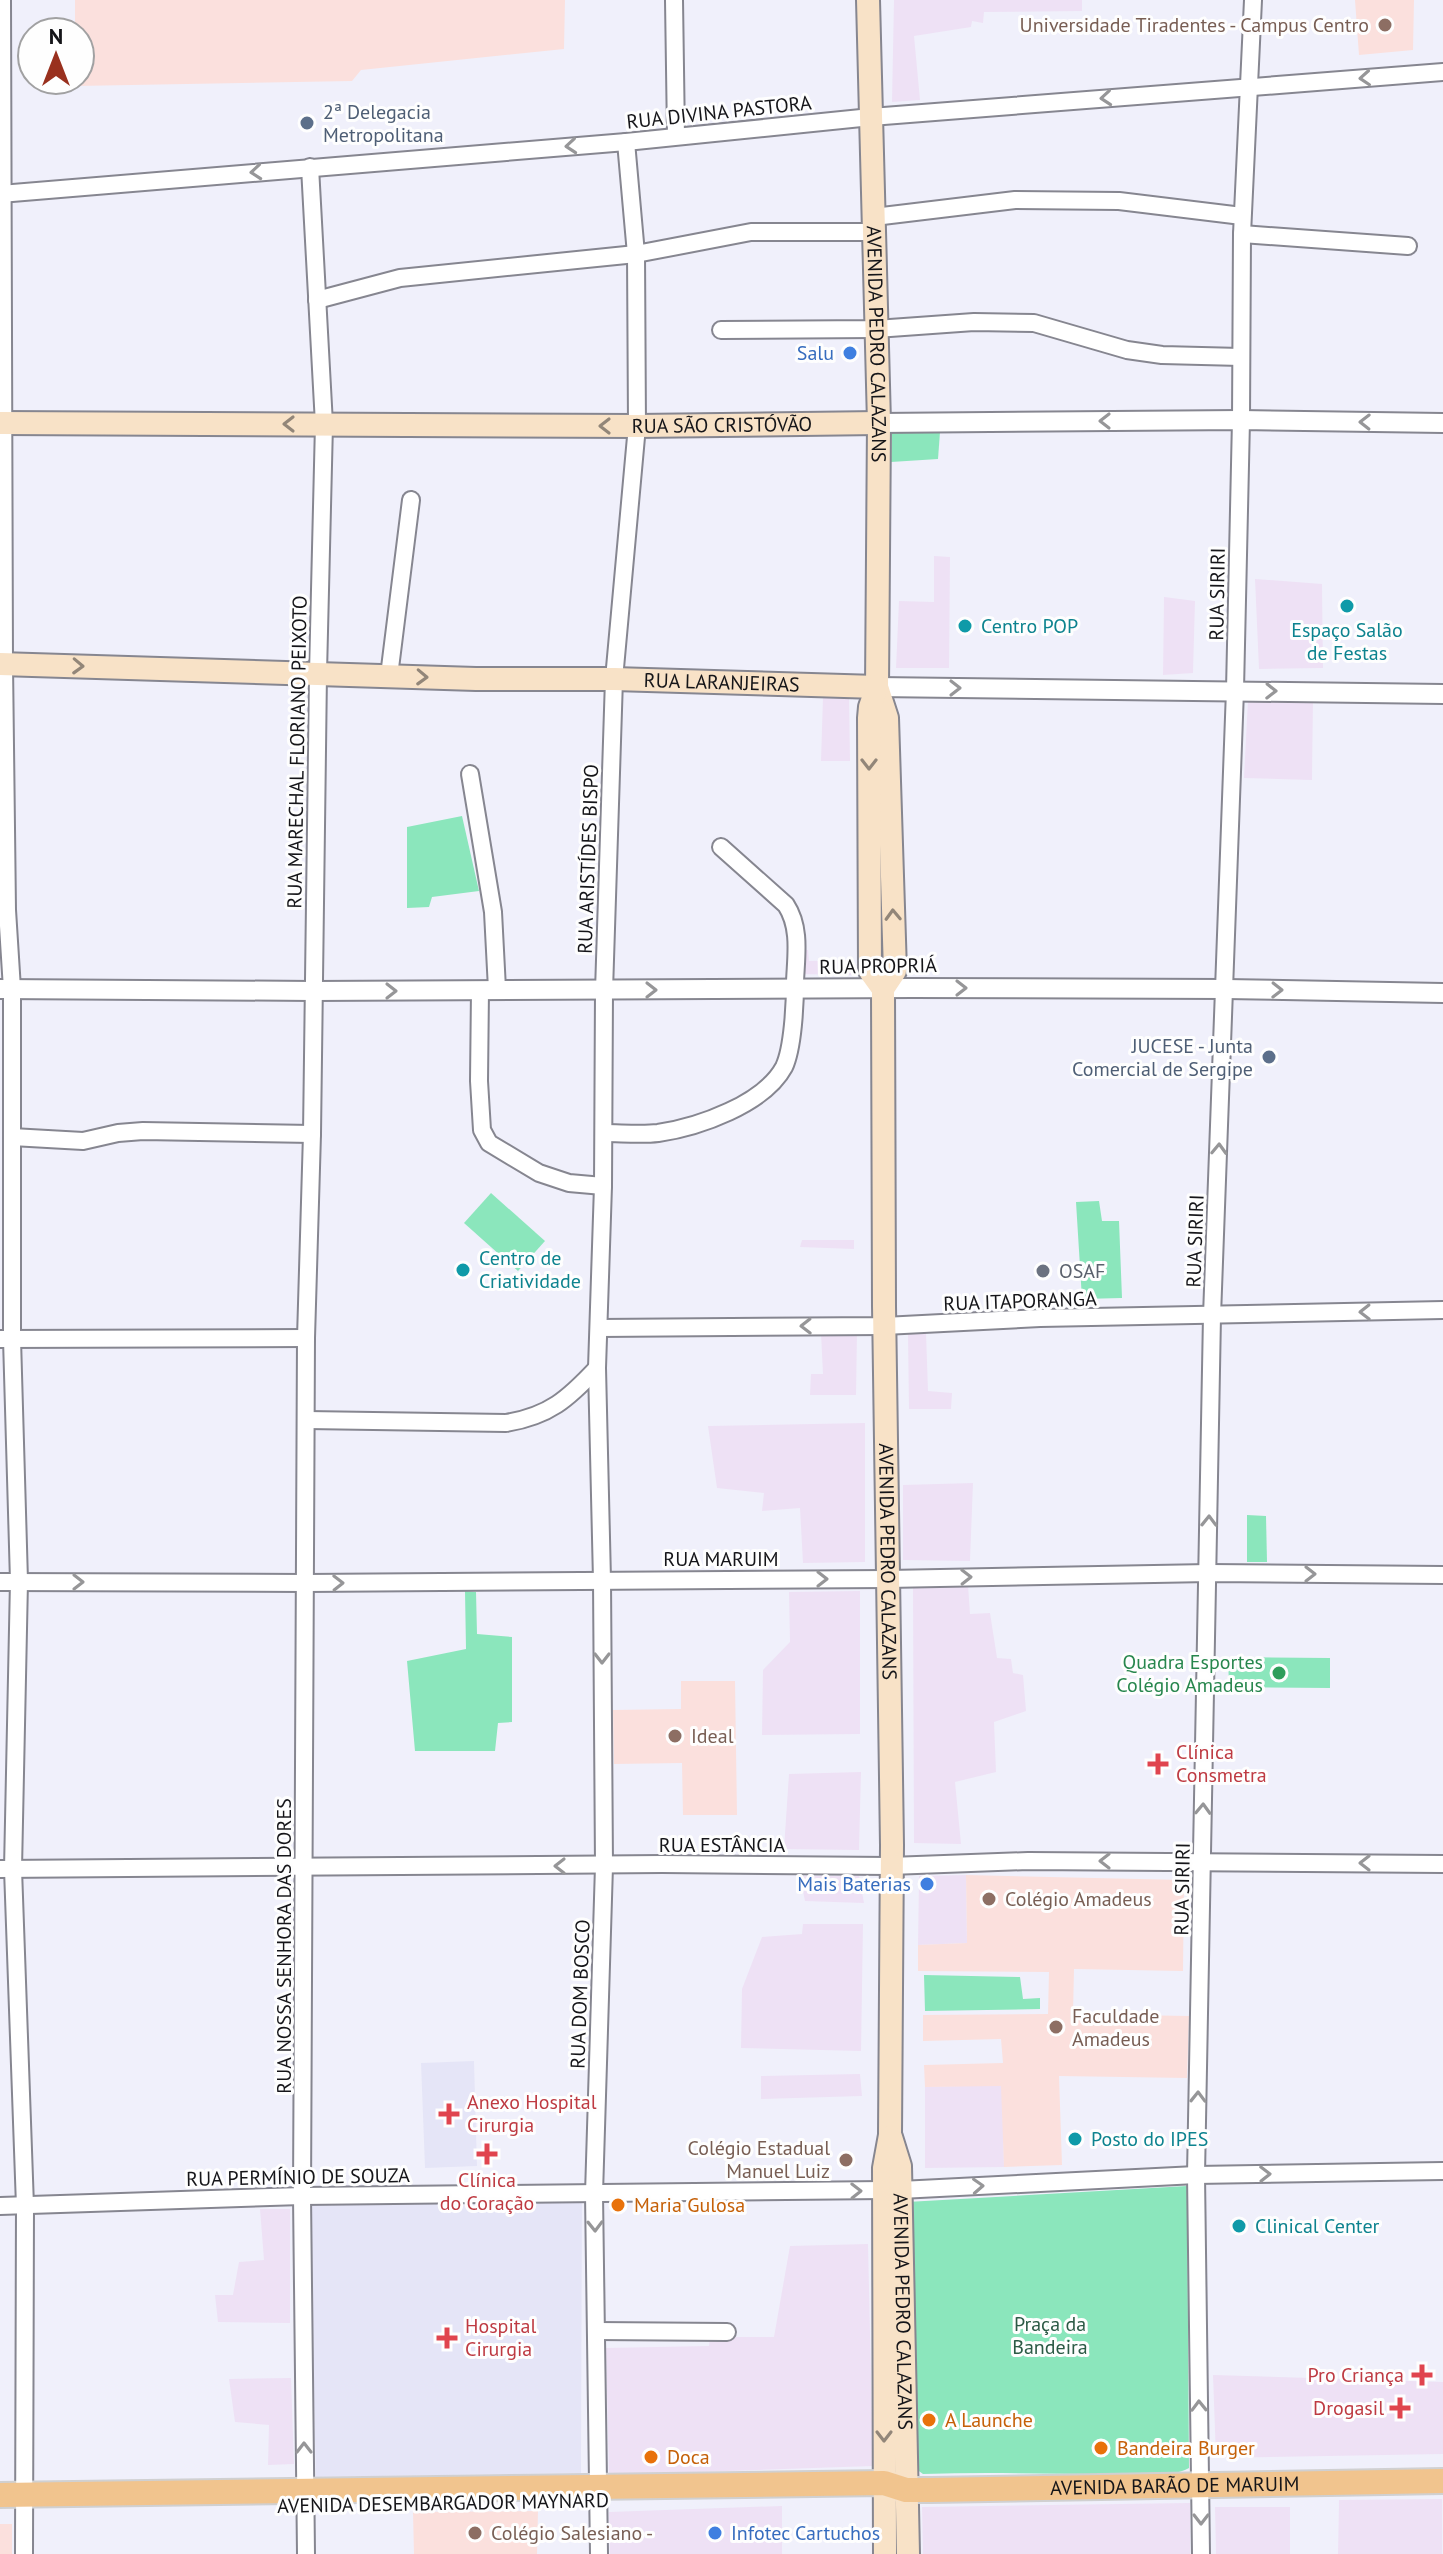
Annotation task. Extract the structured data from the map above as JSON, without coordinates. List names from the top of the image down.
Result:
{
  "streets": {
    "main road": [
      "AVENIDA PEDRO CALAZANS",
      "RUA SÃO CRISTÓVÃO",
      "RUA LARANJEIRAS",
      "AVENIDA BARÃO DE MARUIM",
      "AVENIDA DESEMBARGADOR MAYNARD"
    ],
    "street": [
      "RUA DIVINA PASTORA",
      "RUA SIRIRI",
      "RUA MARECHAL FLORIANO PEIXOTO",
      "RUA ARISTÍDES BISPO",
      "RUA PROPRIÁ",
      "RUA ITAPORANGA",
      "RUA MARUIM",
      "RUA ESTÂNCIA",
      "RUA NOSSA SENHORA DAS DORES",
      "RUA DOM BOSCO",
      "RUA PERMÍNIO DE SOUZA"
    ]
  },
  "crossings": [
    ["RUA DIVINA PASTORA", "AVENIDA PEDRO CALAZANS"],
    ["RUA DIVINA PASTORA", "RUA SIRIRI"],
    ["RUA DIVINA PASTORA", "RUA MARECHAL FLORIANO PEIXOTO"],
    ["RUA DIVINA PASTORA", "RUA ARISTÍDES BISPO"],
    ["AVENIDA PEDRO CALAZANS", "RUA SÃO CRISTÓVÃO"],
    ["AVENIDA PEDRO CALAZANS", "RUA LARANJEIRAS"],
    ["AVENIDA PEDRO CALAZANS", "RUA PROPRIÁ"],
    ["AVENIDA PEDRO CALAZANS", "RUA ITAPORANGA"],
    ["AVENIDA PEDRO CALAZANS", "RUA MARUIM"],
    ["AVENIDA PEDRO CALAZANS", "RUA ESTÂNCIA"],
    ["AVENIDA PEDRO CALAZANS", "RUA PERMÍNIO DE SOUZA"],
    ["AVENIDA PEDRO CALAZANS", "AVENIDA BARÃO DE MARUIM"],
    ["AVENIDA PEDRO CALAZANS", "AVENIDA DESEMBARGADOR MAYNARD"],
    ["RUA SÃO CRISTÓVÃO", "RUA SIRIRI"],
    ["RUA SÃO CRISTÓVÃO", "RUA MARECHAL FLORIANO PEIXOTO"],
    ["RUA SÃO CRISTÓVÃO", "RUA ARISTÍDES BISPO"],
    ["RUA SIRIRI", "RUA LARANJEIRAS"],
    ["RUA SIRIRI", "RUA PROPRIÁ"],
    ["RUA SIRIRI", "RUA ITAPORANGA"],
    ["RUA SIRIRI", "RUA MARUIM"],
    ["RUA SIRIRI", "RUA ESTÂNCIA"],
    ["RUA SIRIRI", "RUA PERMÍNIO DE SOUZA"],
    ["RUA SIRIRI", "AVENIDA BARÃO DE MARUIM"],
    ["RUA LARANJEIRAS", "RUA MARECHAL FLORIANO PEIXOTO"],
    ["RUA LARANJEIRAS", "RUA ARISTÍDES BISPO"],
    ["RUA MARECHAL FLORIANO PEIXOTO", "RUA PROPRIÁ"],
    ["RUA MARECHAL FLORIANO PEIXOTO", "RUA NOSSA SENHORA DAS DORES"],
    ["RUA ARISTÍDES BISPO", "RUA PROPRIÁ"],
    ["RUA ARISTÍDES BISPO", "RUA ITAPORANGA"],
    ["RUA ARISTÍDES BISPO", "RUA MARUIM"],
    ["RUA ARISTÍDES BISPO", "RUA DOM BOSCO"],
    ["RUA MARUIM", "RUA NOSSA SENHORA DAS DORES"],
    ["RUA MARUIM", "RUA DOM BOSCO"],
    ["RUA ESTÂNCIA", "RUA NOSSA SENHORA DAS DORES"],
    ["RUA ESTÂNCIA", "RUA DOM BOSCO"],
    ["RUA NOSSA SENHORA DAS DORES", "RUA PERMÍNIO DE SOUZA"],
    ["RUA NOSSA SENHORA DAS DORES", "AVENIDA DESEMBARGADOR MAYNARD"],
    ["RUA DOM BOSCO", "RUA PERMÍNIO DE SOUZA"],
    ["RUA DOM BOSCO", "AVENIDA DESEMBARGADOR MAYNARD"],
    ["AVENIDA BARÃO DE MARUIM", "AVENIDA DESEMBARGADOR MAYNARD"]
  ],
  "one_way": [
    "RUA SÃO CRISTÓVÃO",
    "RUA SIRIRI",
    "RUA LARANJEIRAS",
    "RUA PROPRIÁ",
    "RUA ITAPORANGA",
    "RUA MARUIM",
    "RUA ESTÂNCIA",
    "RUA DOM BOSCO",
    "RUA PERMÍNIO DE SOUZA"
  ],
  "parks": ["Praça da Bandeira"],
  "places": {
    "other": [
      "Universidade Tiradentes - Campus Centro",
      "2ª Delegacia Metropolitana",
      "Salu",
      "Espaço Salão de Festas",
      "Centro POP",
      "JUCESE - Junta Comercial de Sergipe",
      "Centro de Criatividade",
      "OSAF",
      "Quadra Esportes Colégio Amadeus",
      "Ideal",
      "Mais Baterias",
      "Colégio Amadeus",
      "Faculdade Amadeus",
      "Posto do IPES",
      "Colégio Estadual Manuel Luiz",
      "Maria Gulosa",
      "Clinical Center",
      "A Launche",
      "Bandeira Burger",
      "Doca",
      "Colégio Salesiano -",
      "Infotec Cartuchos"
    ],
    "health": [
      "Clínica Consmetra",
      "Anexo Hospital Cirurgia",
      "Clínica do Coração",
      "Hospital Cirurgia",
      "Pro Criança",
      "Drogasil"
    ]
  },
  "north": "top"
}
